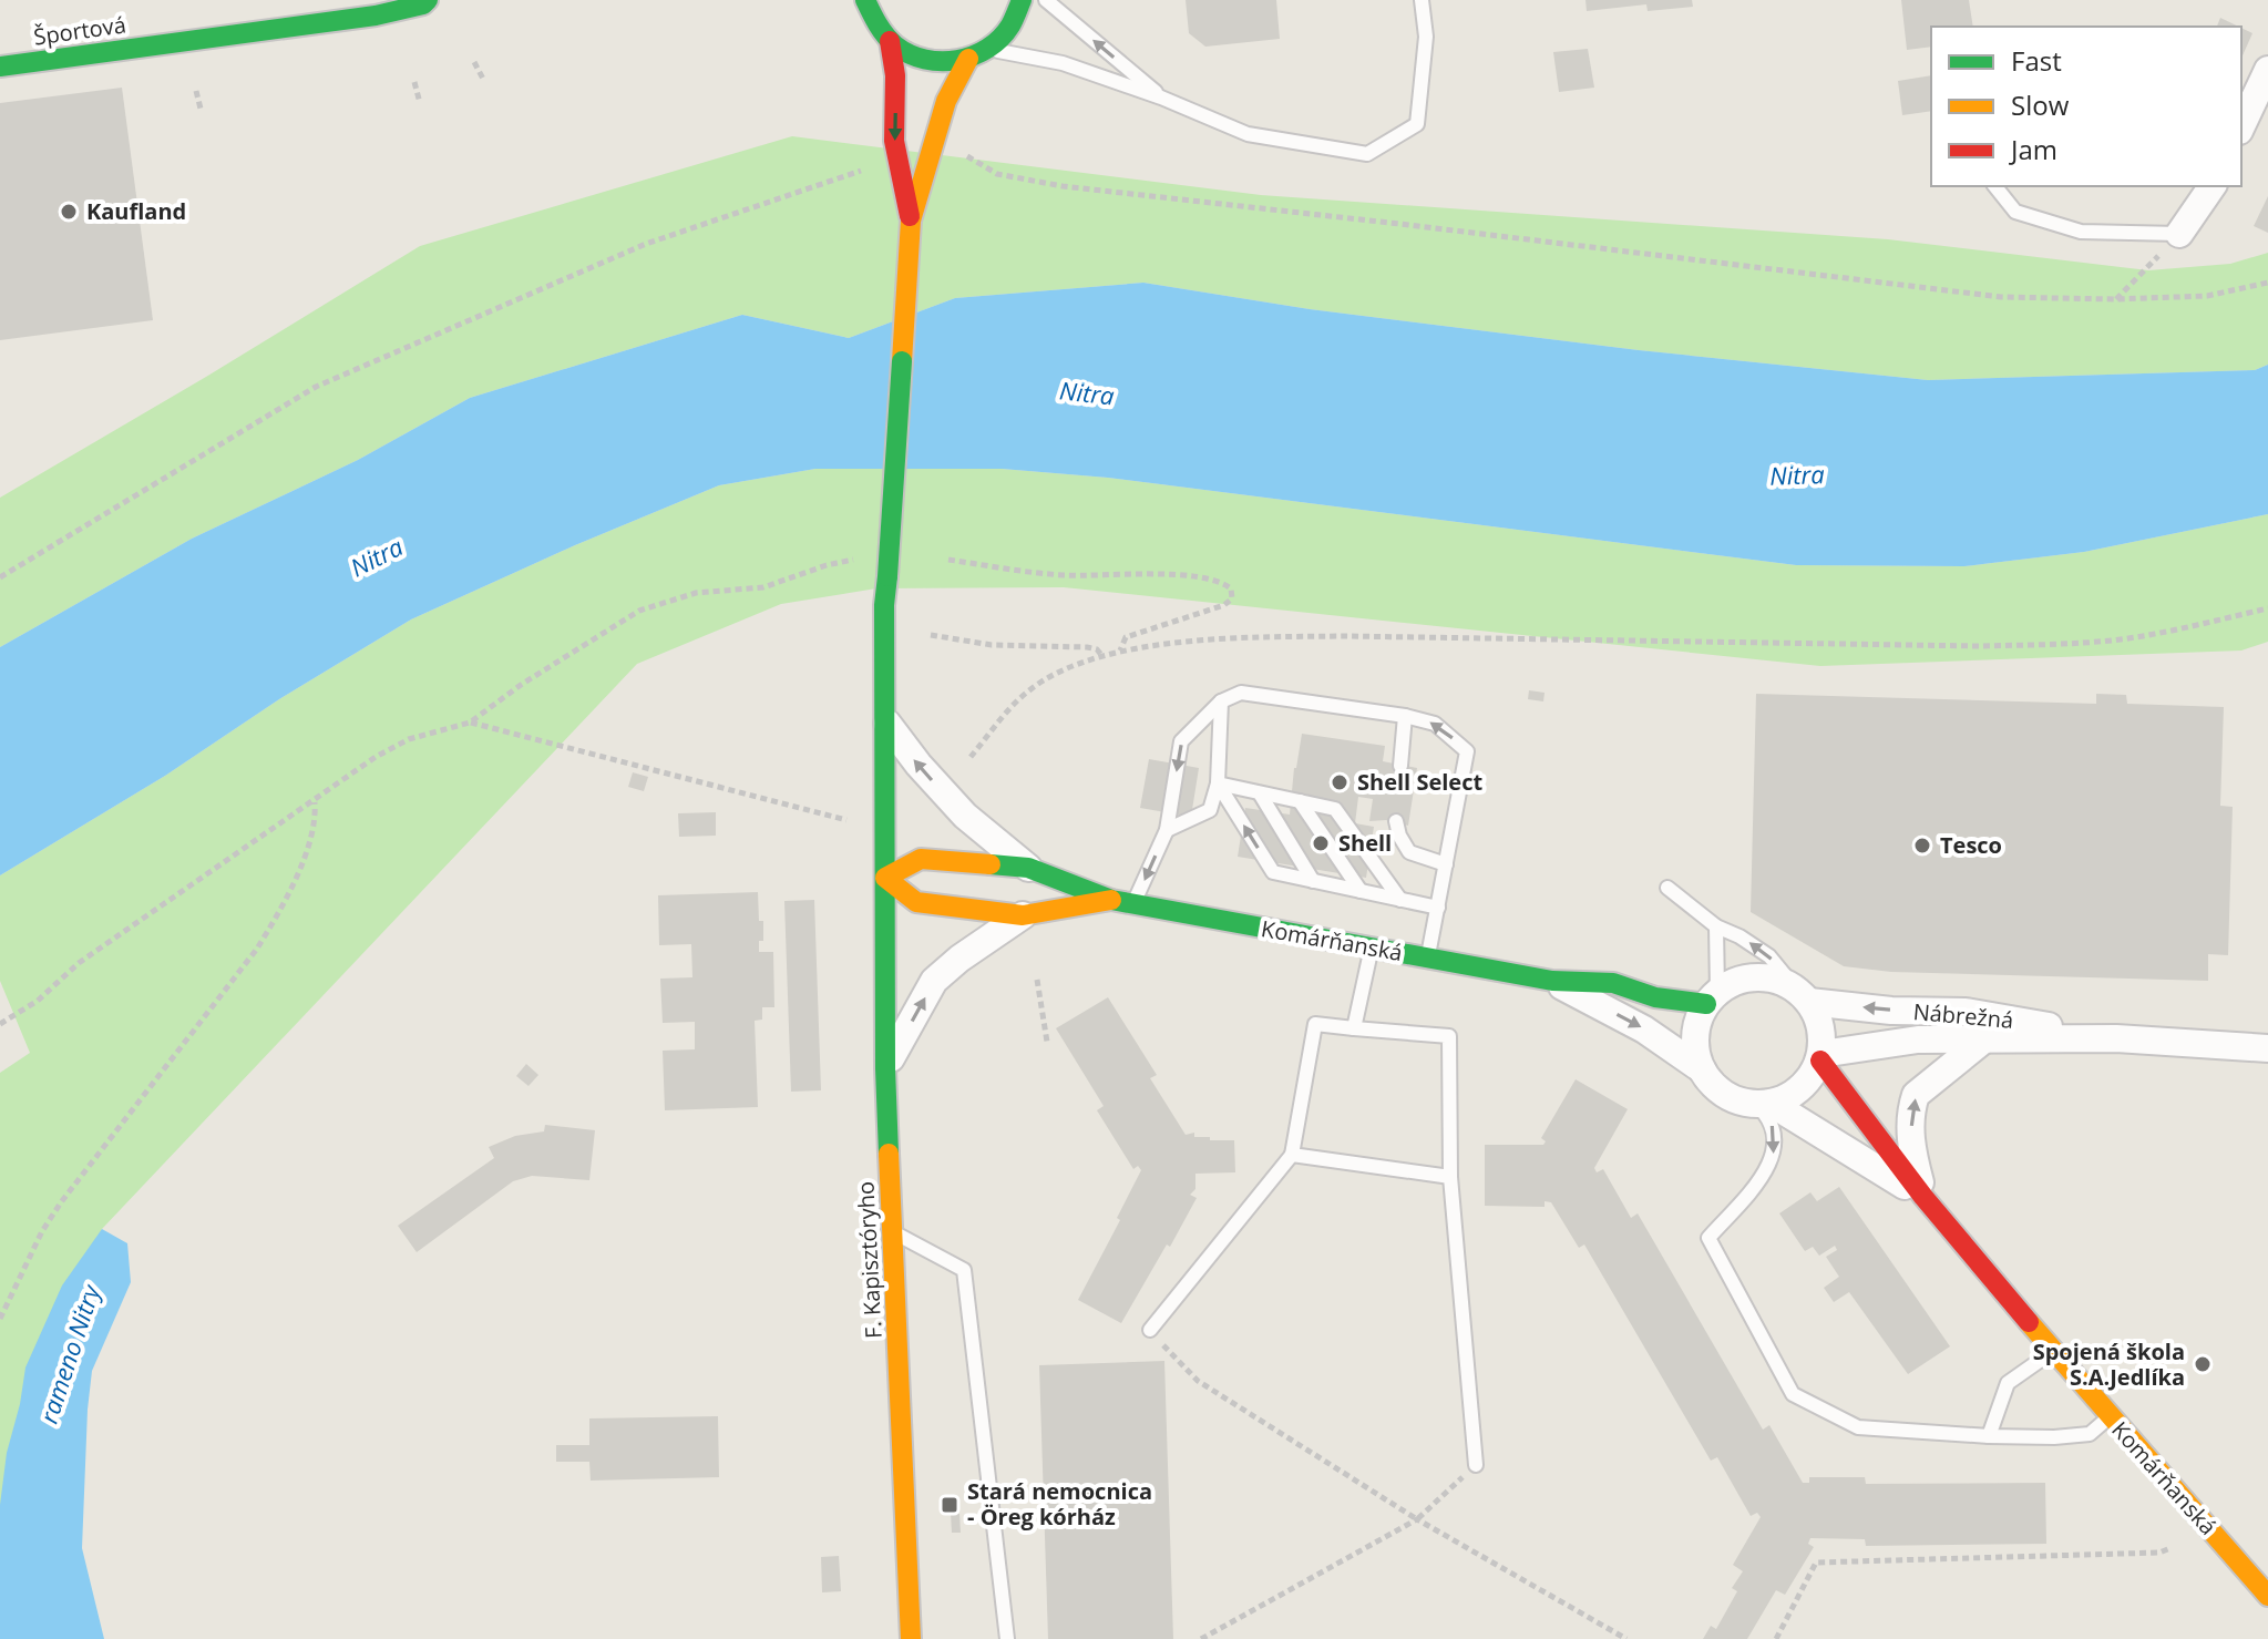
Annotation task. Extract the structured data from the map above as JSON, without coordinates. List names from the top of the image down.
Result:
{
  "streets": {
    "street": [
      "Športová",
      "Komárňanská",
      "Nábrežná",
      "F. Kapisztóryho"
    ]
  },
  "crossings": [
    ["Komárňanská", "Nábrežná"]
  ],
  "water": ["Nitra", "rameno Nitry"],
  "places": {
    "other": [
      "Kaufland",
      "Shell Select",
      "Shell",
      "Tesco",
      "Spojená škola S.A.Jedlíka"
    ],
    "transit": ["Stará nemocnica - Öreg kórház"]
  },
  "legend": ["Fast", "Slow", "Jam"]
}
